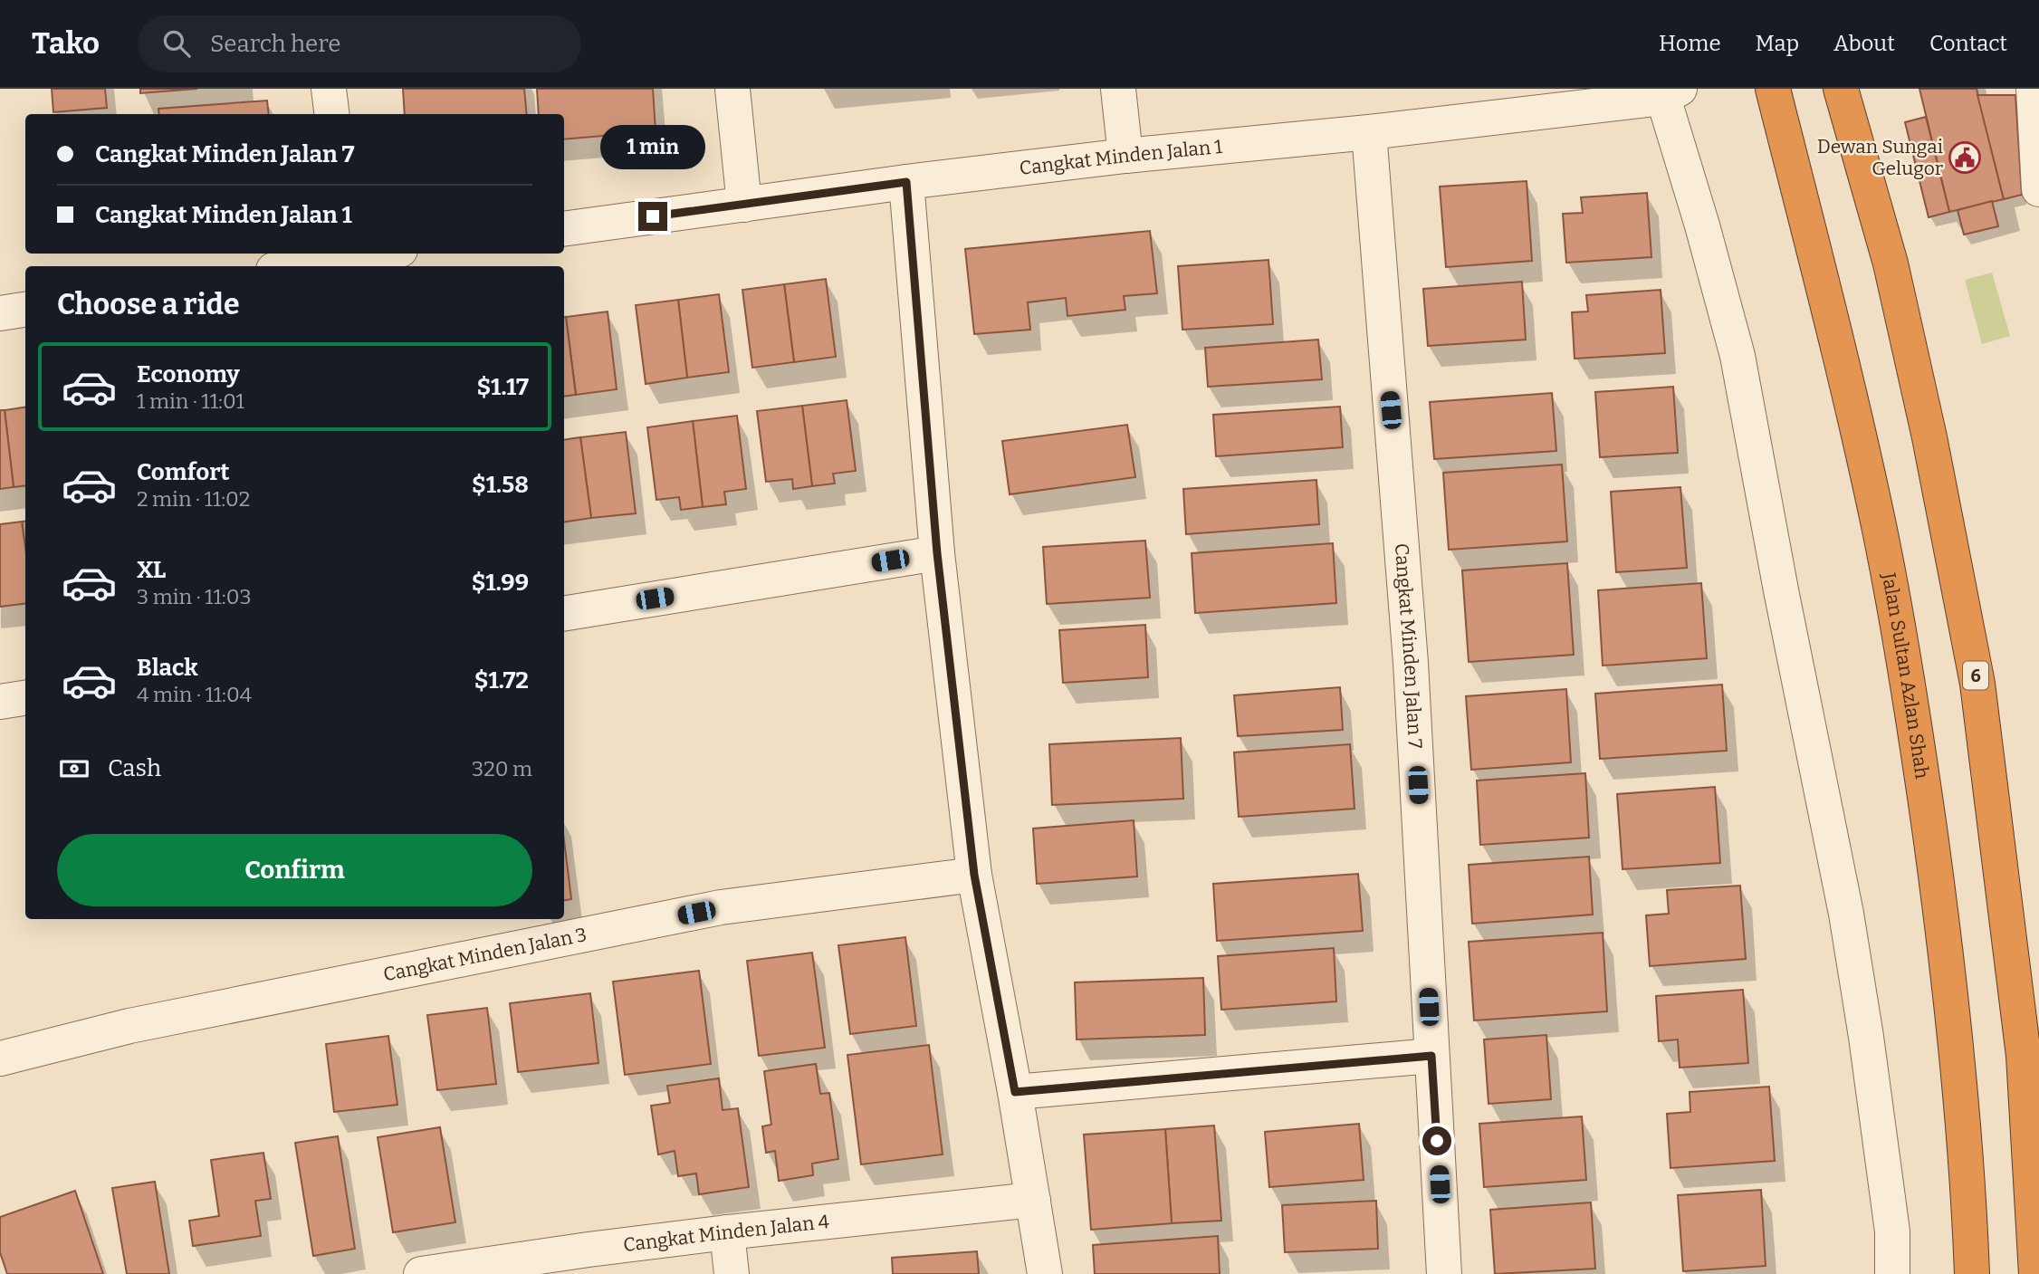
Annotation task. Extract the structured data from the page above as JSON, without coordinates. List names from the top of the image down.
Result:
{
  "streets": {
    "highway": ["6", "Jalan Sultan Azlan Shah"],
    "street": [
      "Cangkat Minden Jalan 1",
      "Cangkat Minden Jalan 7",
      "Cangkat Minden Jalan 3",
      "Cangkat Minden Jalan 4"
    ]
  },
  "crossings": [
    ["Cangkat Minden Jalan 1", "Cangkat Minden Jalan 7"]
  ],
  "places": {
    "public building": ["Dewan Sungai Gelugor"]
  },
  "page": {
    "header": "Tako",
    "search": "Search here",
    "nav": [
      "Home",
      "Map",
      "About",
      "Contact"
    ],
    "banner": ["Cangkat Minden Jalan 7", "Cangkat Minden Jalan 1"],
    "bubble": "1 min",
    "heading": "Choose a ride",
    "list": [
      {
        "name": "Economy",
        "note": "1 min · 11:01",
        "value": "$1.17"
      },
      {
        "name": "Comfort",
        "note": "2 min · 11:02",
        "value": "$1.58"
      },
      {
        "name": "XL",
        "note": "3 min · 11:03",
        "value": "$1.99"
      },
      {
        "name": "Black",
        "note": "4 min · 11:04",
        "value": "$1.72"
      }
    ],
    "pay": ["Cash", "320 m"],
    "buttons": "Confirm"
  }
}
